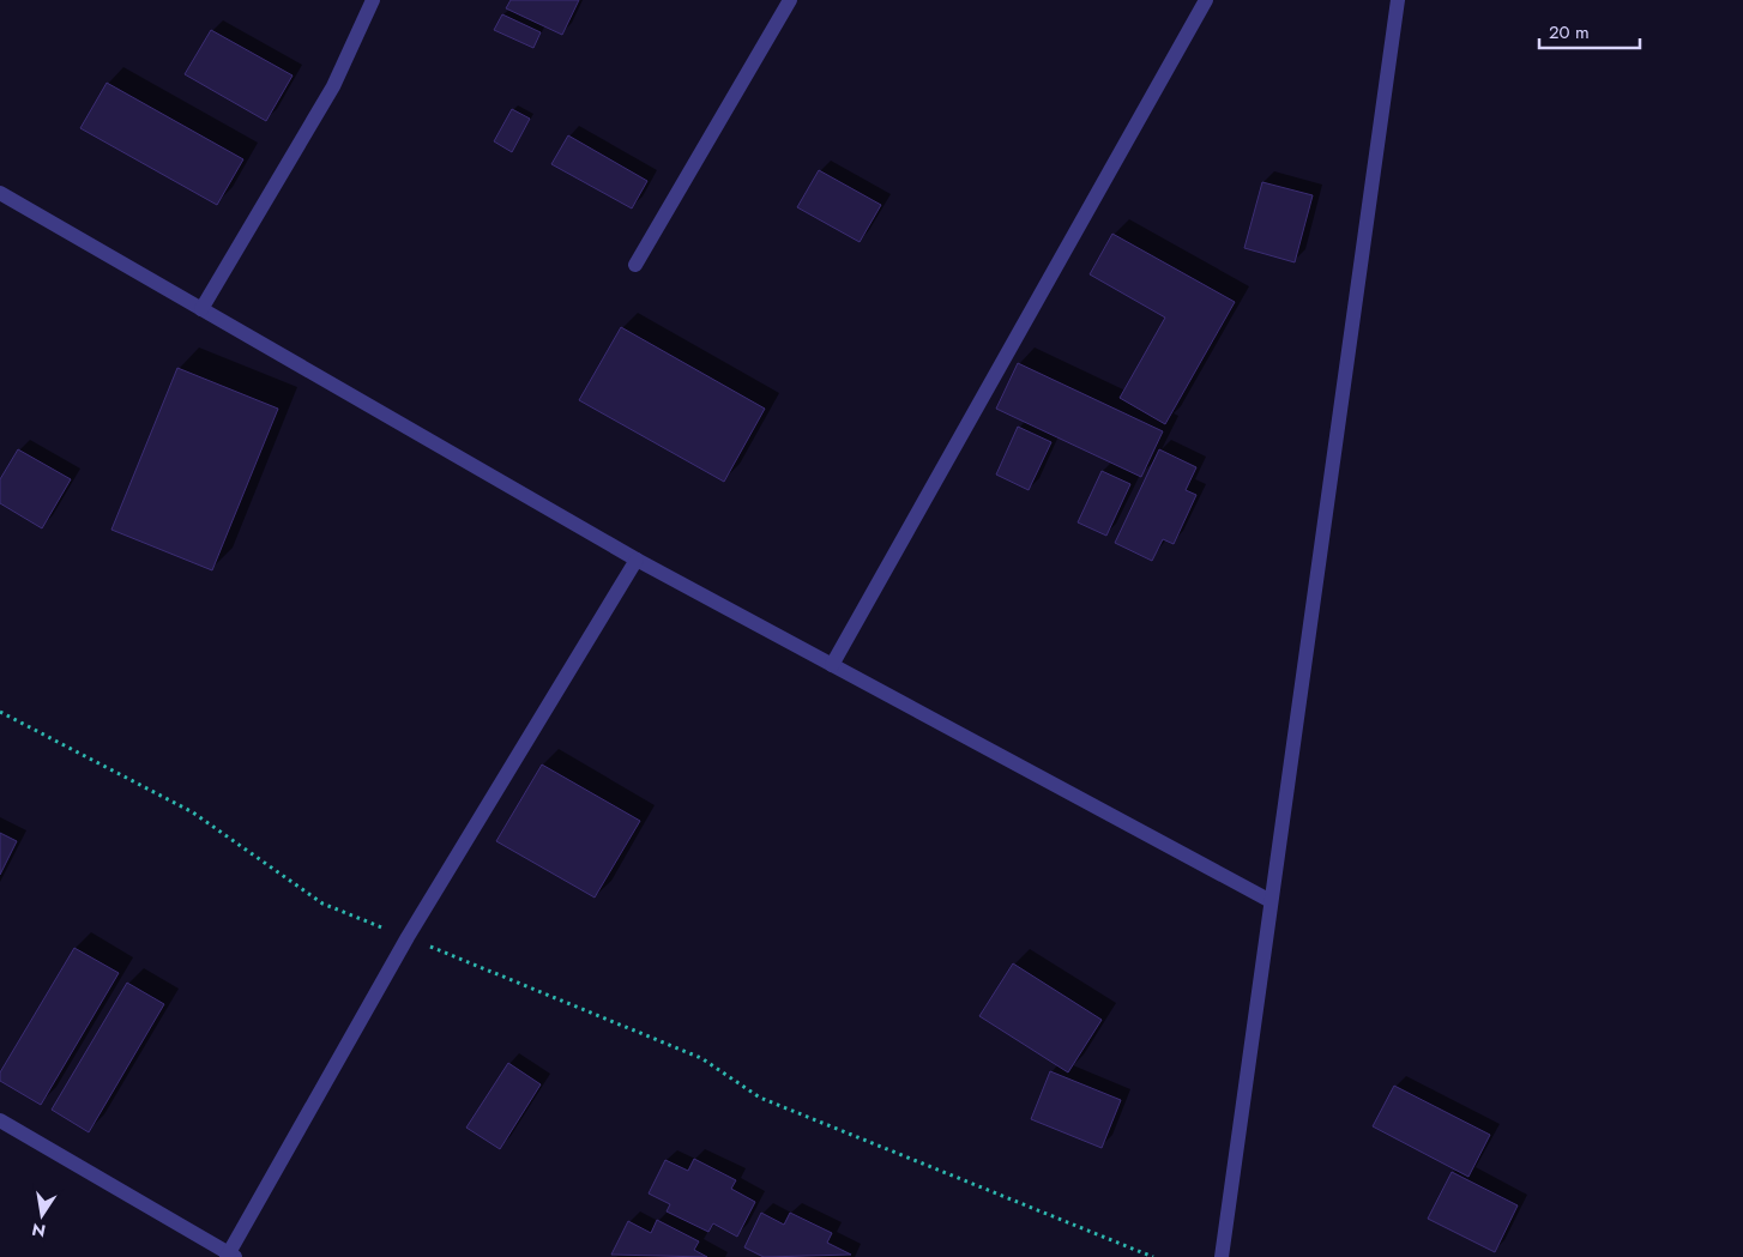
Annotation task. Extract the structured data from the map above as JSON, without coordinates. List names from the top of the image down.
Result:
{
  "scale_bar": "20 m",
  "north": "bottom"
}
